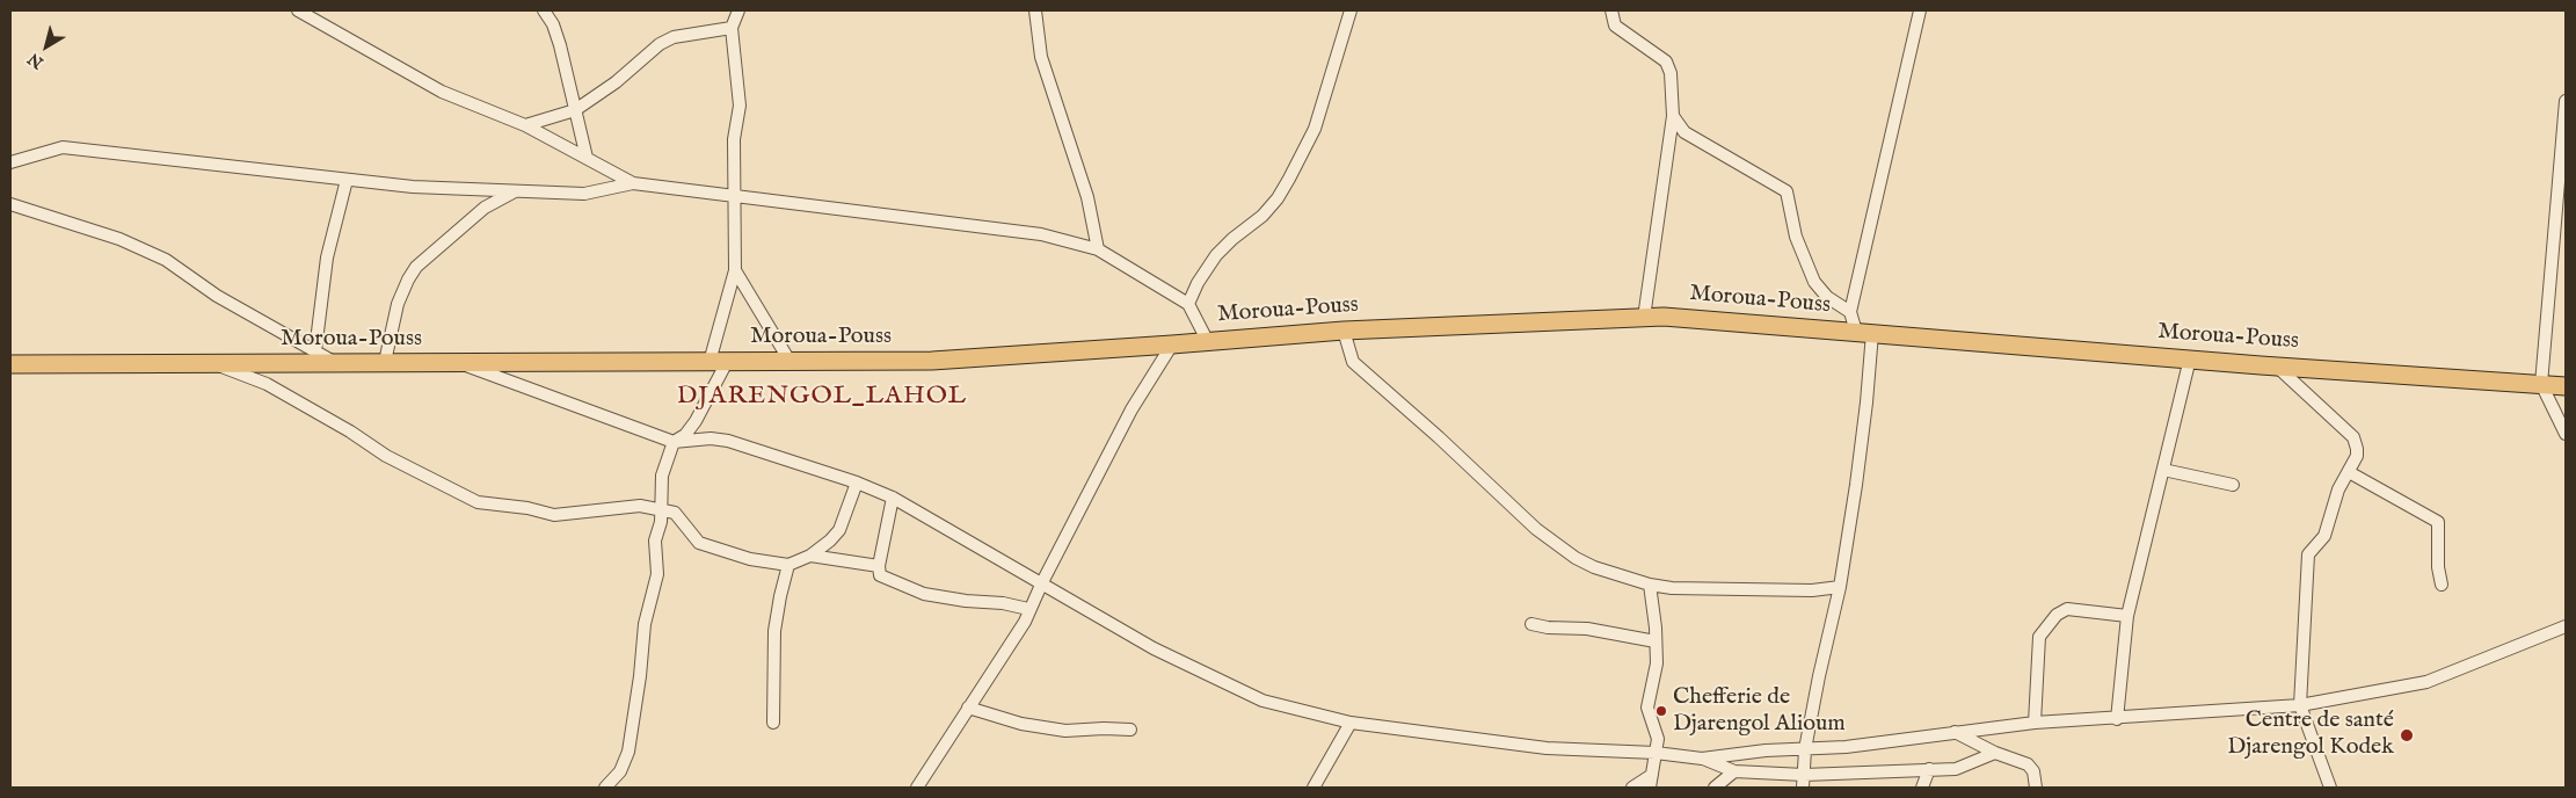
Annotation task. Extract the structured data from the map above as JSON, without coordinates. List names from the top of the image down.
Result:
{
  "streets": {
    "main road": ["Moroua-Pouss"]
  },
  "districts": ["DJARENGOL_LAHOL"],
  "places": ["Chefferie de Djarengol Alioum", "Centre de santé Djarengol Kodek"],
  "north": "bottom left"
}
